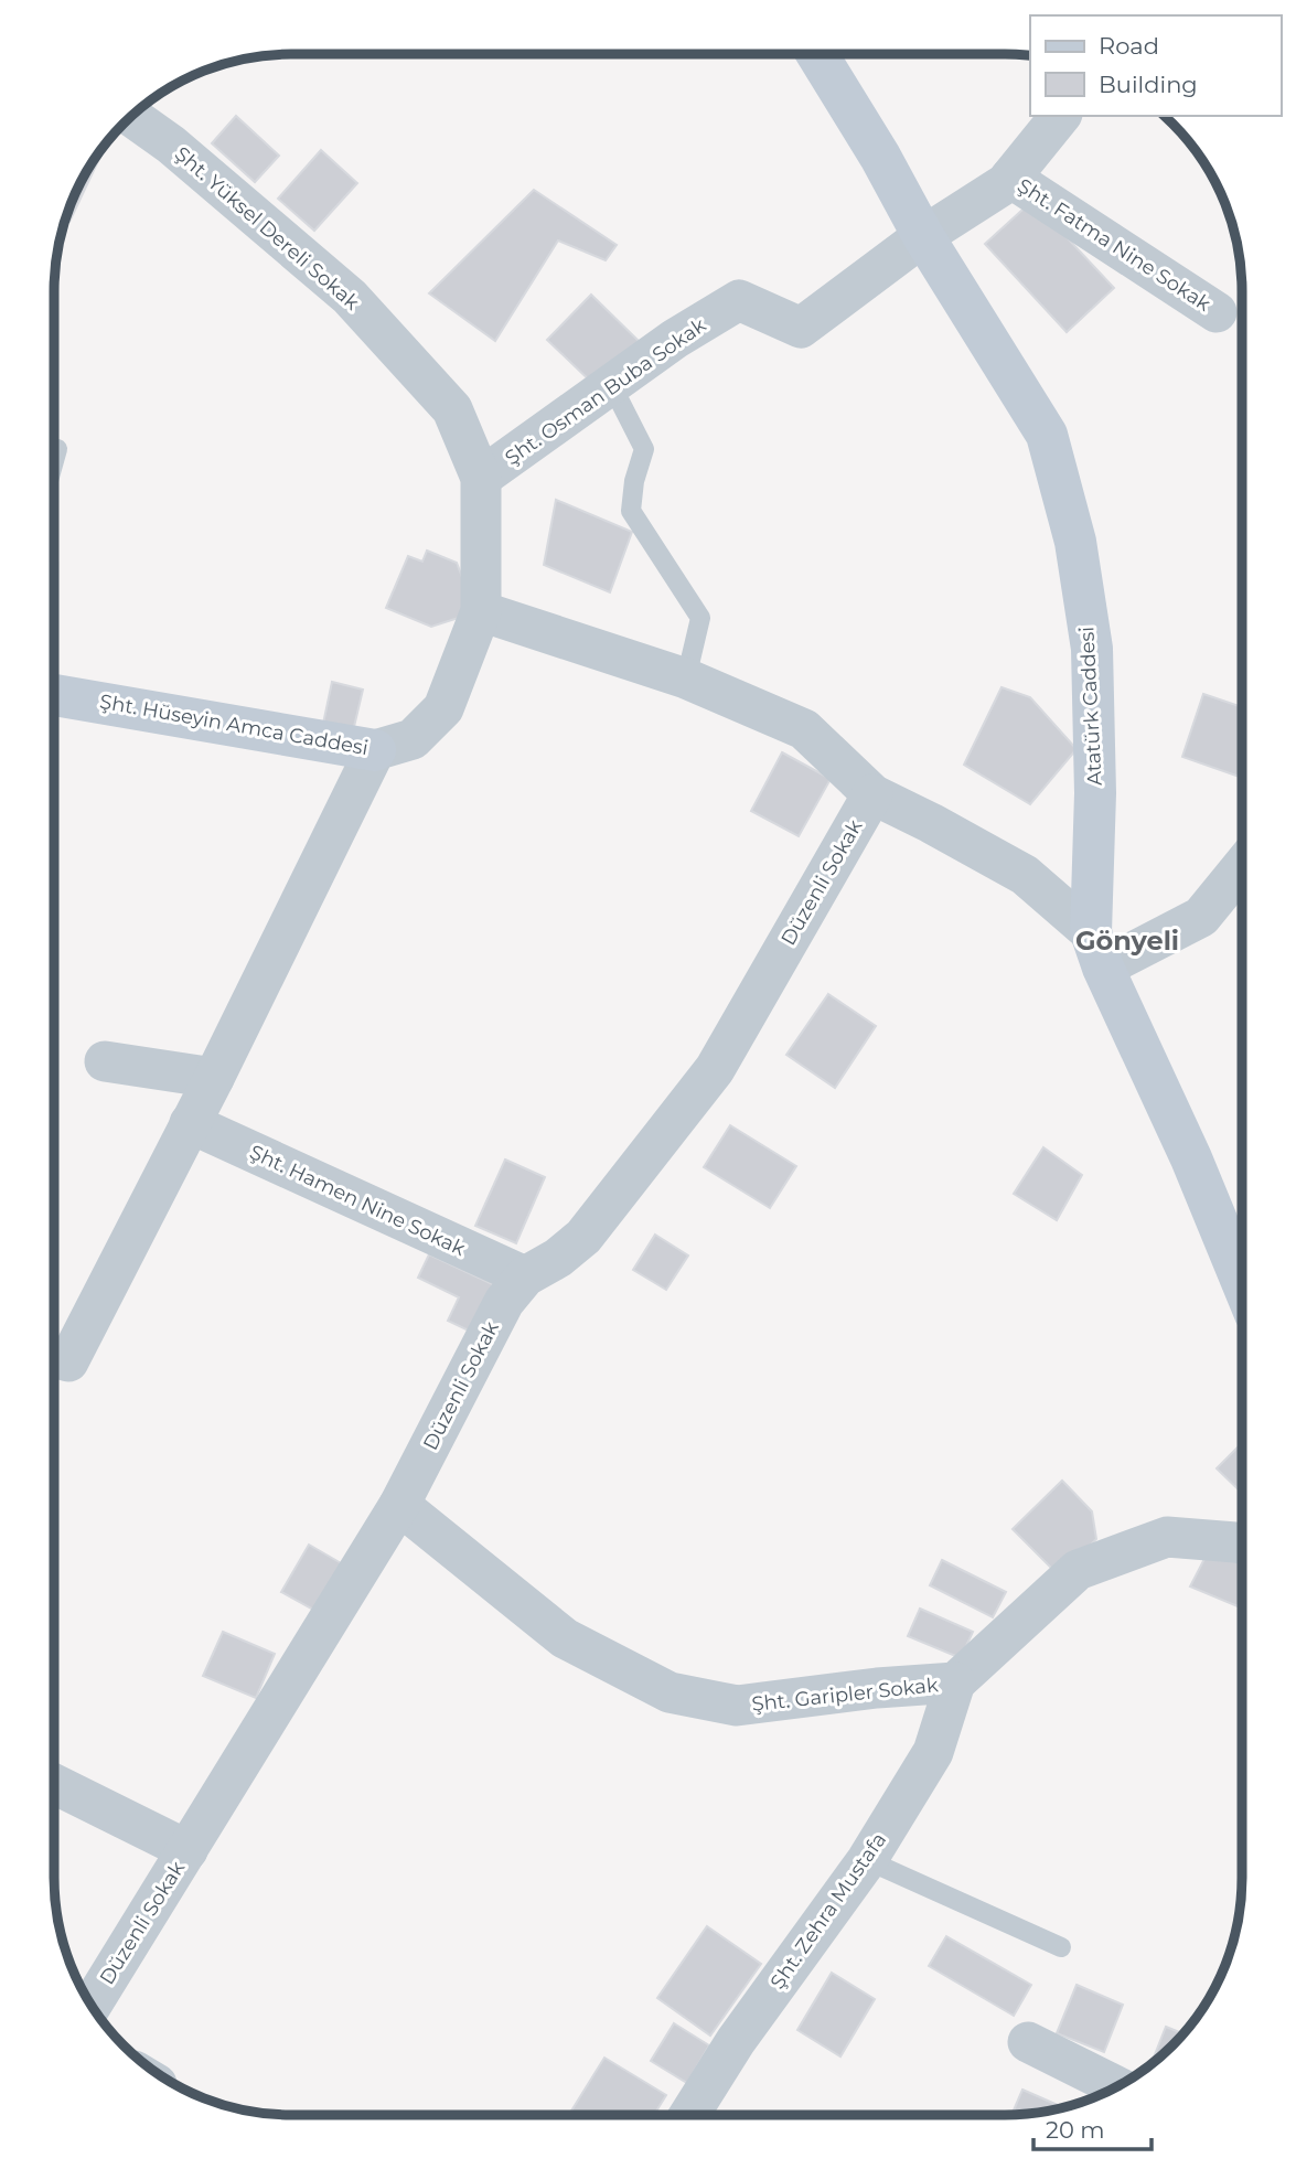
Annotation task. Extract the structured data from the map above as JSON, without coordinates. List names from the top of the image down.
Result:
{
  "streets": {
    "main road": ["Atatürk Caddesi", "Şht. Hüseyin Amca Caddesi"],
    "street": [
      "Şht. Yüksel Dereli Sokak",
      "Şht. Fatma Nine Sokak",
      "Şht. Osman Buba Sokak",
      "Düzenli Sokak",
      "Şht. Hamen Nine Sokak",
      "Şht. Garipler Sokak",
      "Şht. Zehra Mustafa"
    ]
  },
  "crossings": [
    ["Şht. Yüksel Dereli Sokak", "Şht. Osman Buba Sokak"],
    ["Şht. Yüksel Dereli Sokak", "Şht. Hüseyin Amca Caddesi"],
    ["Şht. Osman Buba Sokak", "Atatürk Caddesi"],
    ["Düzenli Sokak", "Şht. Hamen Nine Sokak"],
    ["Düzenli Sokak", "Şht. Garipler Sokak"],
    ["Şht. Garipler Sokak", "Şht. Zehra Mustafa"]
  ],
  "districts": ["Gönyeli"],
  "legend": ["Road", "Building"],
  "scale_bar": "20 m"
}
